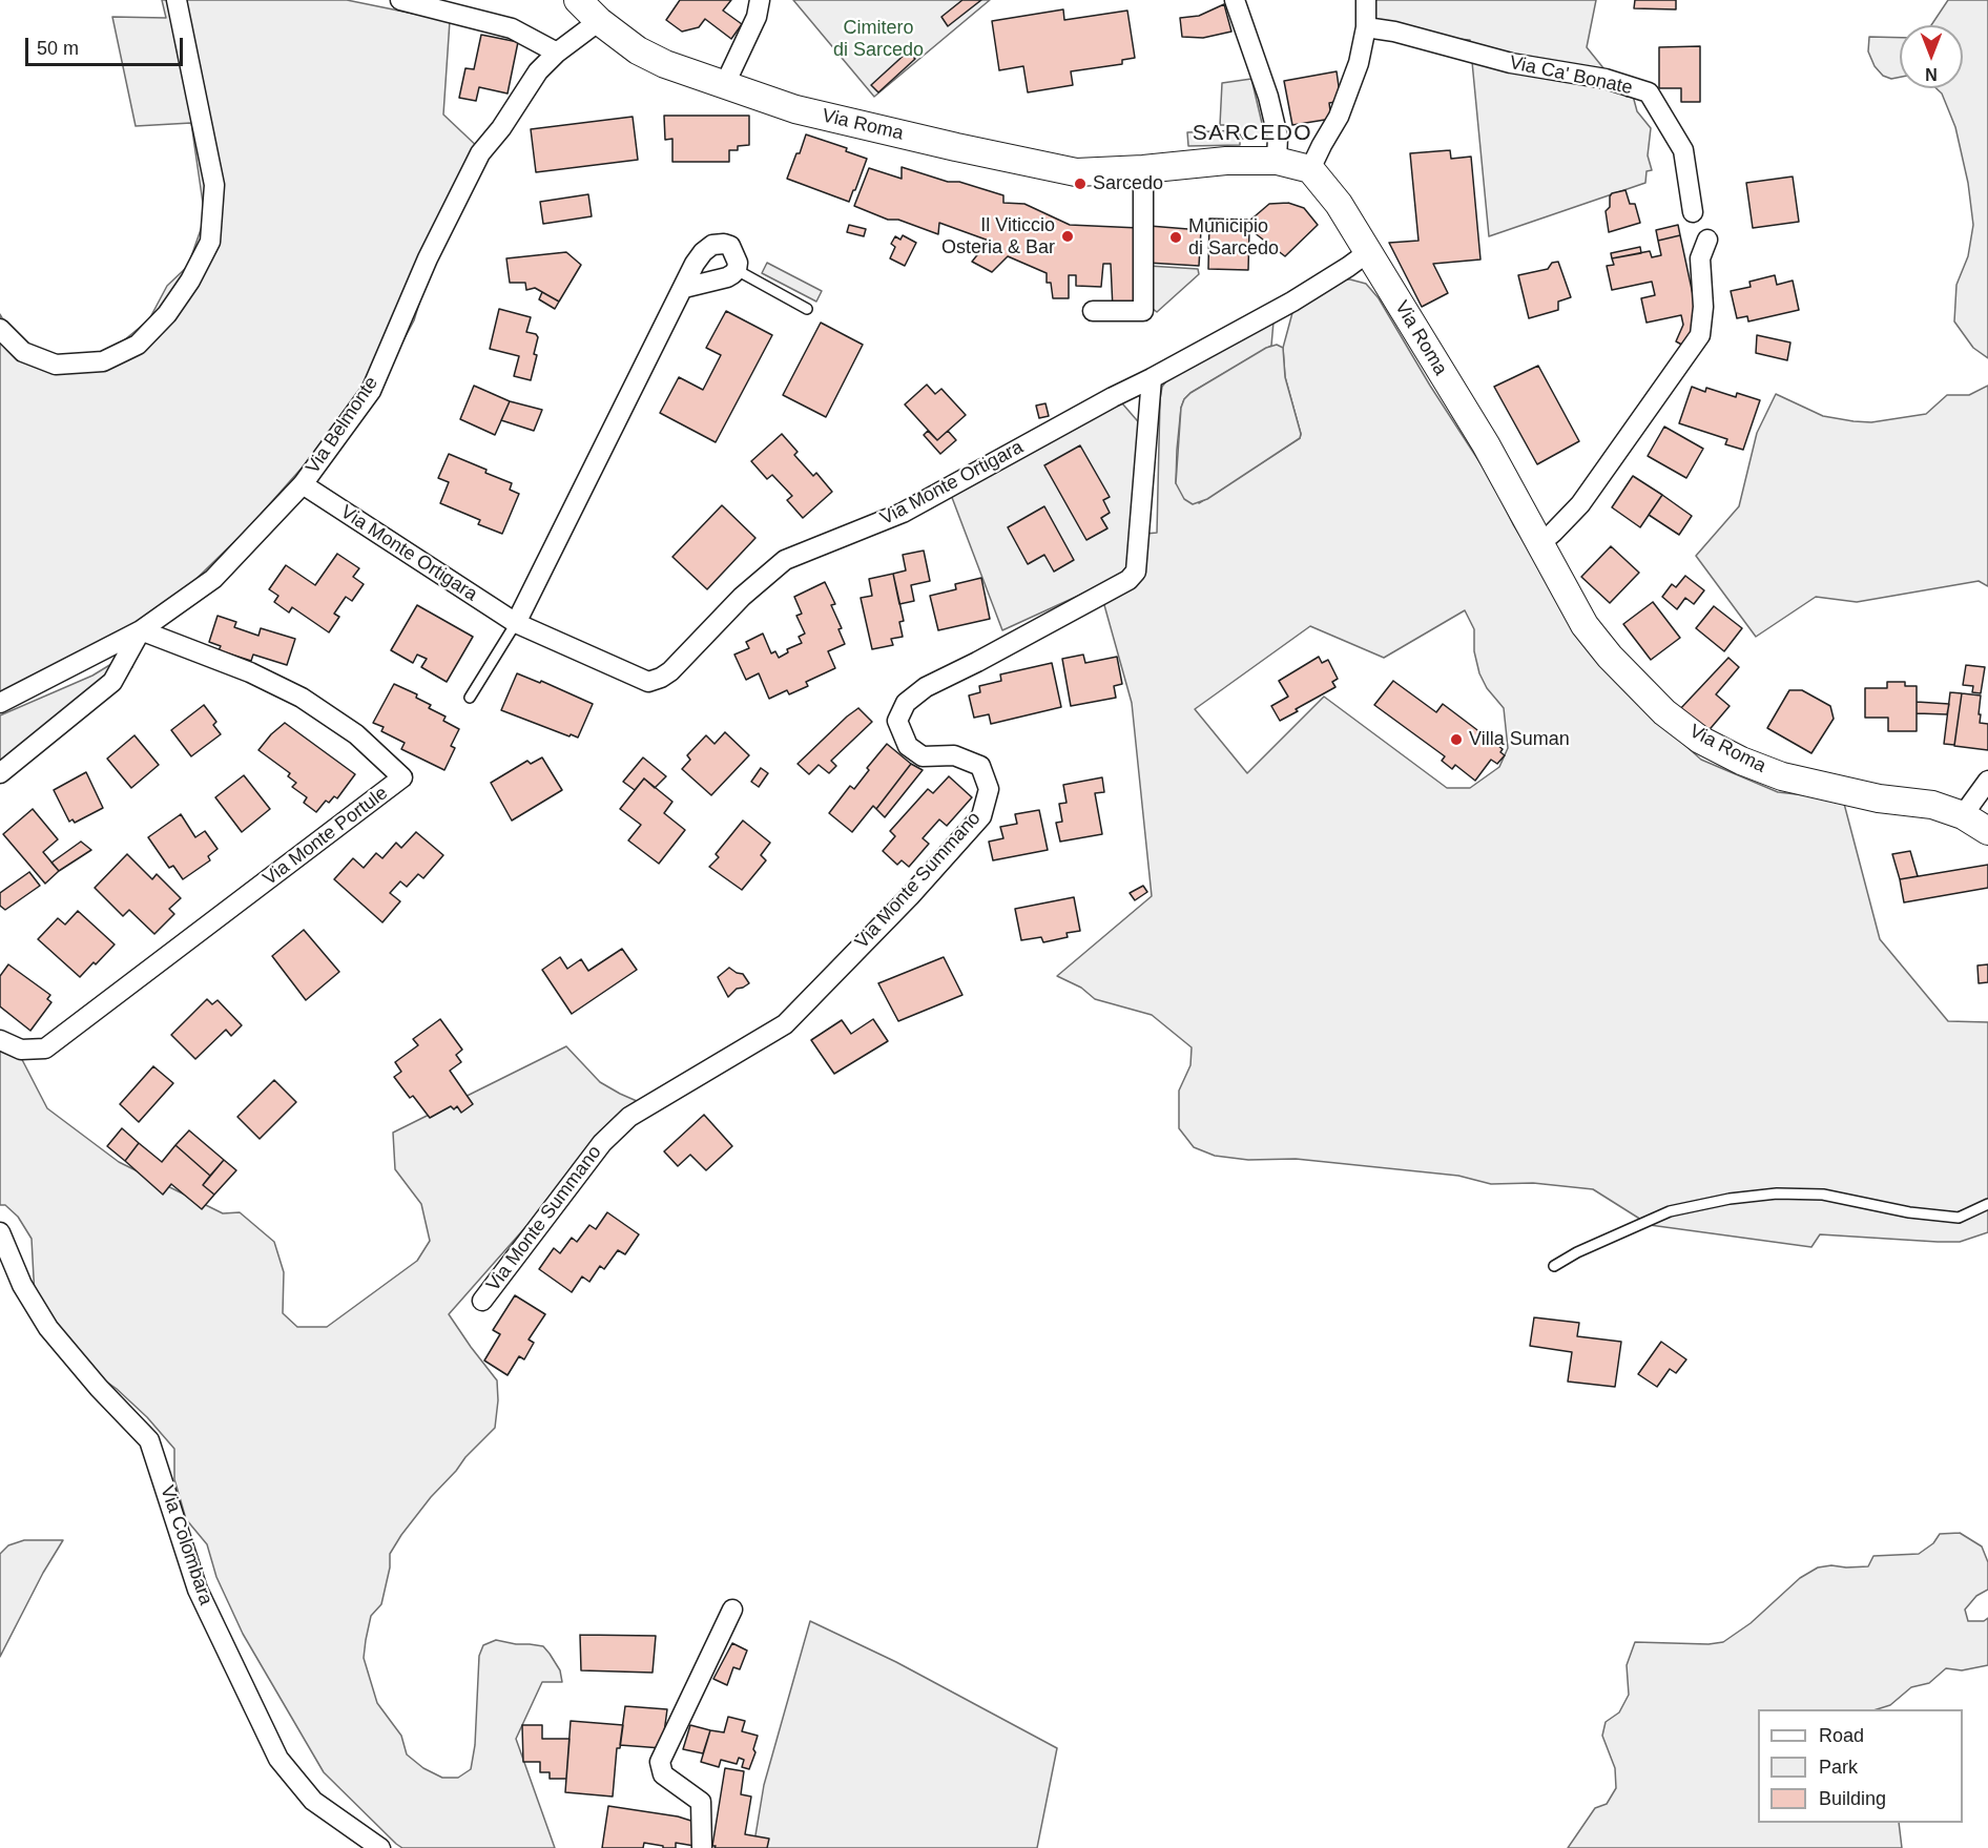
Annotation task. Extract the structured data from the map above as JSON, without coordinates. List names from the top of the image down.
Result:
{
  "streets": {
    "street": [
      "Via Ca' Bonate",
      "Via Roma",
      "Via Belmonte",
      "Via Monte Ortigara",
      "Via Monte Portule",
      "Via Monte Summano",
      "Via Colombara"
    ]
  },
  "crossings": [
    ["Via Roma", "Via Belmonte"],
    ["Via Roma", "Via Monte Ortigara"],
    ["Via Belmonte", "Via Monte Ortigara"],
    ["Via Belmonte", "Via Monte Portule"],
    ["Via Monte Ortigara", "Via Monte Summano"]
  ],
  "districts": ["SARCEDO"],
  "parks": ["Cimitero di Sarcedo"],
  "places": [
    "Sarcedo",
    "Il Viticcio Osteria & Bar",
    "Municipio di Sarcedo",
    "Villa Suman"
  ],
  "legend": ["Road", "Park", "Building"],
  "scale_bar": "50 m",
  "north": "bottom"
}
